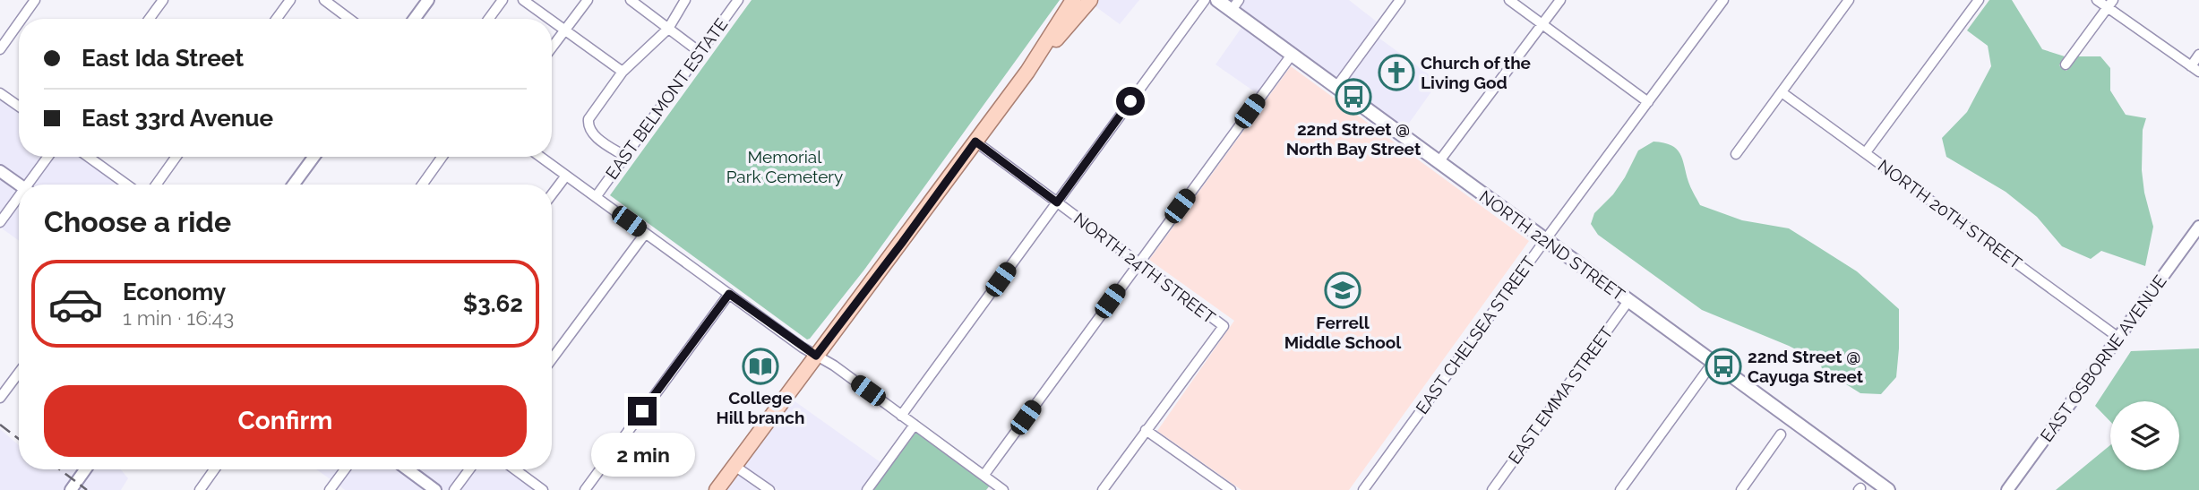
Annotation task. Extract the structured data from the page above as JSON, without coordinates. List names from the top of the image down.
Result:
{
  "streets": {
    "main road": ["NORTH 22ND STREET"],
    "street": [
      "EAST BELMONT ESTATE",
      "NORTH 20TH STREET",
      "NORTH 24TH STREET",
      "EAST CHELSEA STREET",
      "EAST OSBORNE AVENUE",
      "EAST EMMA STREET"
    ]
  },
  "crossings": [
    ["NORTH 20TH STREET", "EAST OSBORNE AVENUE"],
    ["NORTH 22ND STREET", "EAST CHELSEA STREET"],
    ["NORTH 22ND STREET", "EAST EMMA STREET"]
  ],
  "parks": ["Memorial Park Cemetery"],
  "places": {
    "church": ["Church of the Living God"],
    "bus stop": ["22nd Street @ North Bay Street", "22nd Street @ Cayuga Street"],
    "school or university": ["Ferrell Middle School"],
    "library": ["College Hill branch"]
  },
  "page": {
    "banner": ["East Ida Street", "East 33rd Avenue"],
    "heading": "Choose a ride",
    "list": [
      {
        "name": "Economy",
        "note": "1 min · 16:43",
        "value": "$3.62"
      }
    ],
    "buttons": "Confirm",
    "bubble": "2 min"
  }
}
